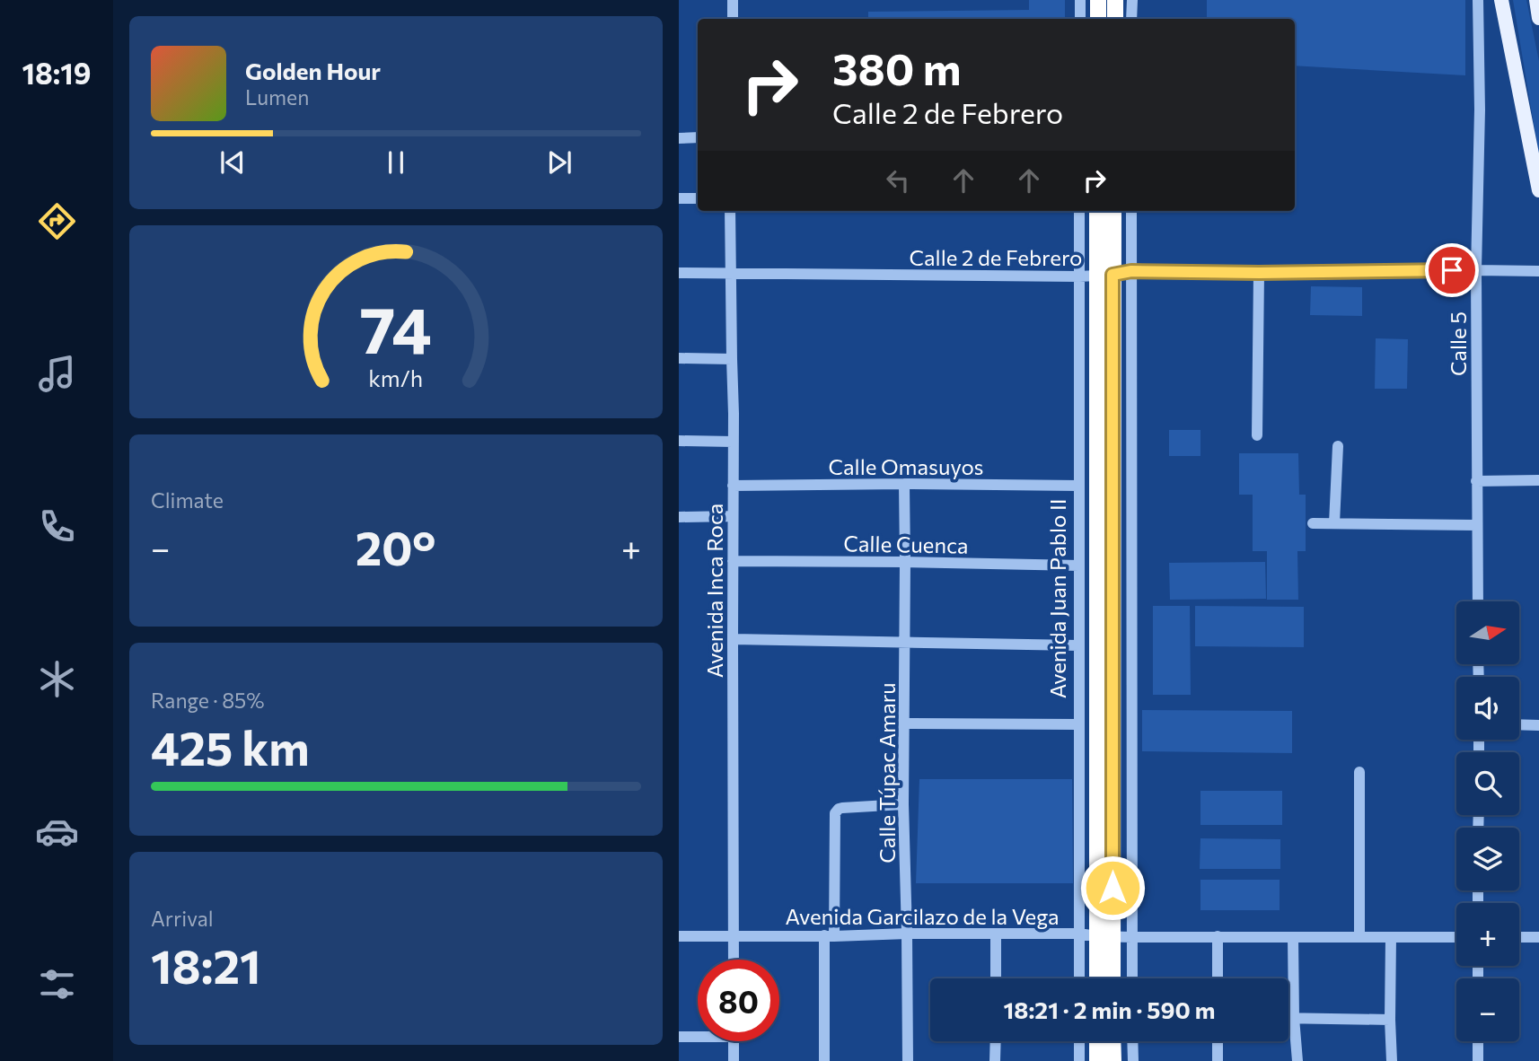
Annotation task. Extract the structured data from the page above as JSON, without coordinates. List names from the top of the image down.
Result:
{
  "streets": {
    "highway": ["Avenida Juan Pablo II"],
    "street": [
      "Calle 2 de Febrero",
      "Calle 5",
      "Calle Omasuyos",
      "Calle Cuenca",
      "Avenida Inca Roca",
      "Calle Túpac Amaru",
      "Avenida Garcilazo de la Vega"
    ]
  },
  "crossings": [
    ["Calle 2 de Febrero", "Calle 5"],
    ["Calle 2 de Febrero", "Avenida Inca Roca"],
    ["Calle 2 de Febrero", "Avenida Juan Pablo II"],
    ["Calle Omasuyos", "Avenida Inca Roca"],
    ["Calle Omasuyos", "Avenida Juan Pablo II"],
    ["Calle Omasuyos", "Calle Túpac Amaru"],
    ["Calle Cuenca", "Avenida Inca Roca"],
    ["Calle Cuenca", "Avenida Juan Pablo II"],
    ["Calle Cuenca", "Calle Túpac Amaru"],
    ["Avenida Inca Roca", "Avenida Garcilazo de la Vega"],
    ["Avenida Juan Pablo II", "Avenida Garcilazo de la Vega"],
    ["Calle Túpac Amaru", "Avenida Garcilazo de la Vega"]
  ],
  "north": "right",
  "page": {
    "tabs": "18:19",
    "turn": ["380 m", "Calle 2 de Febrero"],
    "song": ["Golden Hour", "Lumen"],
    "tile": [
      "Climate",
      ["Range · 85%", "425 km"],
      ["Arrival", "18:21"]
    ],
    "heat": ["−", "20°", "+"],
    "map_buttons": ["+", "−"],
    "limit": "80",
    "trip": "18:21 · 2 min · 590 m",
    "gauge": ["74", "km/h"]
  }
}
